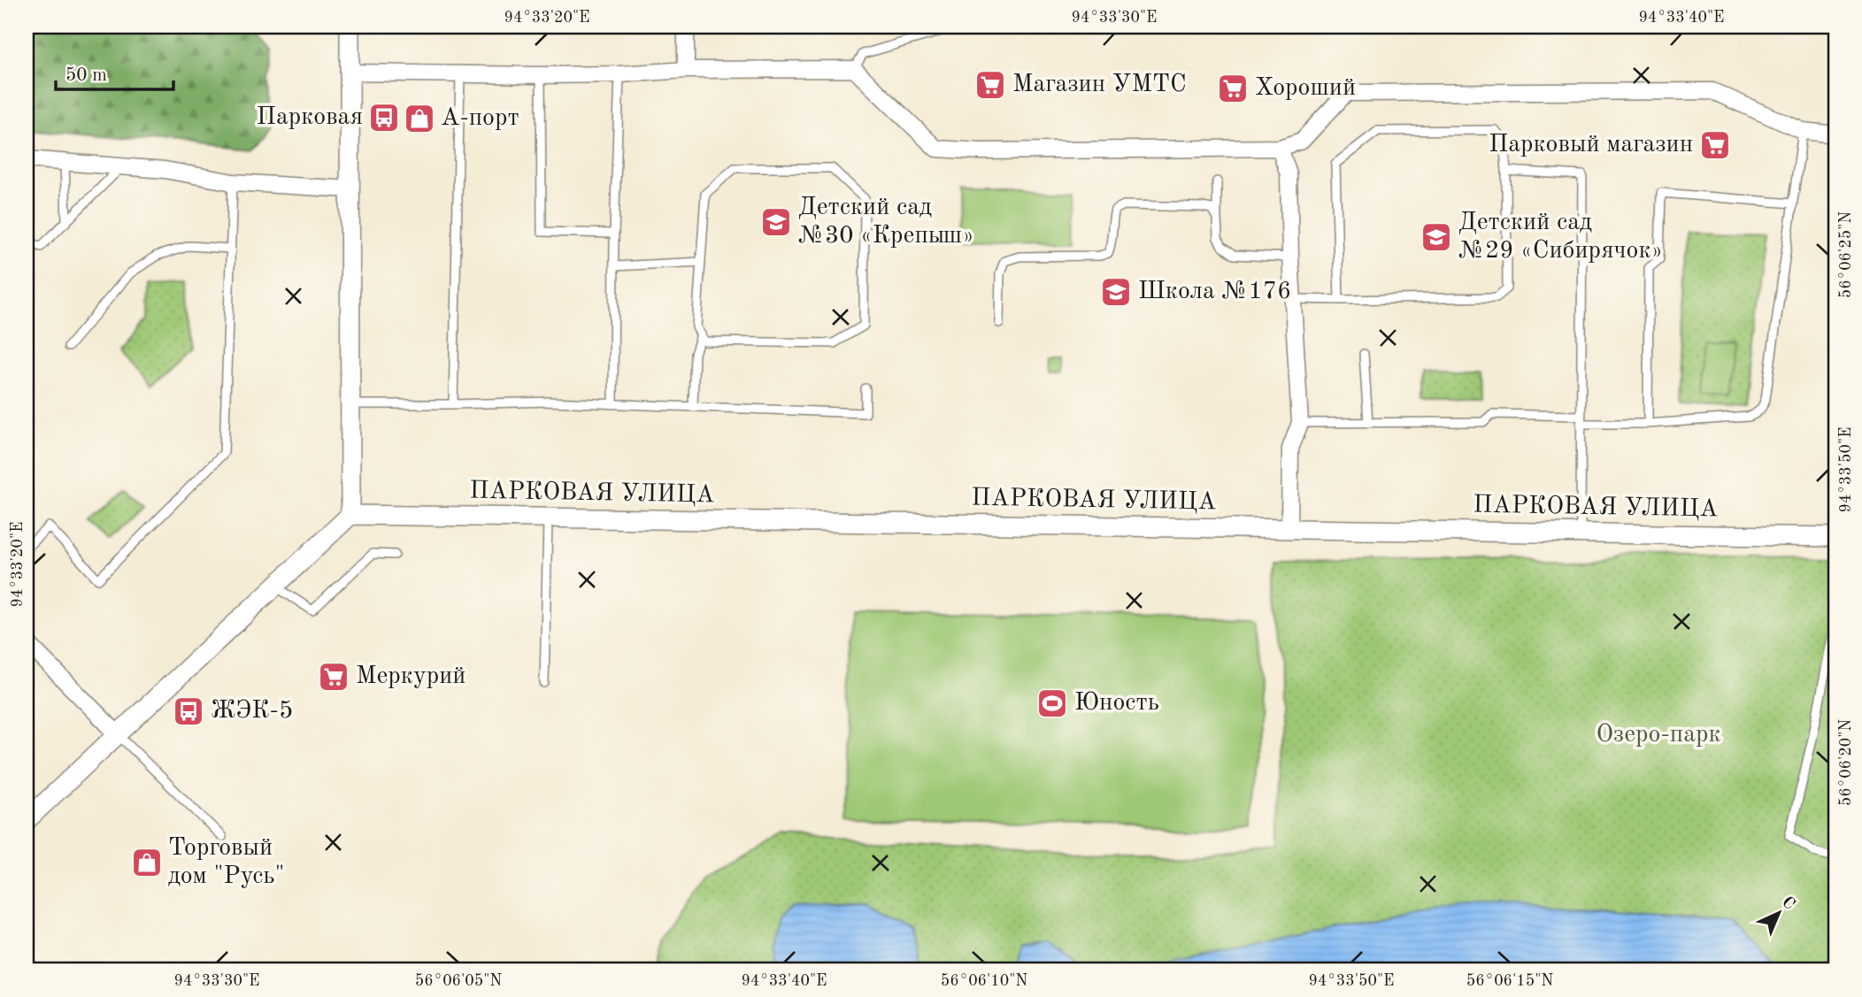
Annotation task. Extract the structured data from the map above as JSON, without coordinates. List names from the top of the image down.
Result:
{
  "streets": {
    "street": ["ПАРКОВАЯ УЛИЦА"]
  },
  "parks": ["Озеро-парк"],
  "places": {
    "supermarket": [
      "Магазин УМТС",
      "Хороший",
      "Парковый магазин",
      "Меркурий"
    ],
    "bus stop": ["Парковая", "ЖЭК-5"],
    "shop": ["А-порт", "Торговый дом \"Русь\""],
    "school or university": ["Детский сад №30 «Крепыш»", "Детский сад №29 «Сибирячок»", "Школа №176"],
    "sports": ["Юность"]
  },
  "scale_bar": "50 m",
  "north": "top right",
  "coordinates": [
    "94°33'20\"E",
    "94°33'30\"E",
    "94°33'40\"E",
    "56°06'25\"N",
    "94°33'50\"E",
    "56°06'20\"N",
    "56°06'05\"N",
    "56°06'10\"N",
    "56°06'15\"N"
  ]
}
